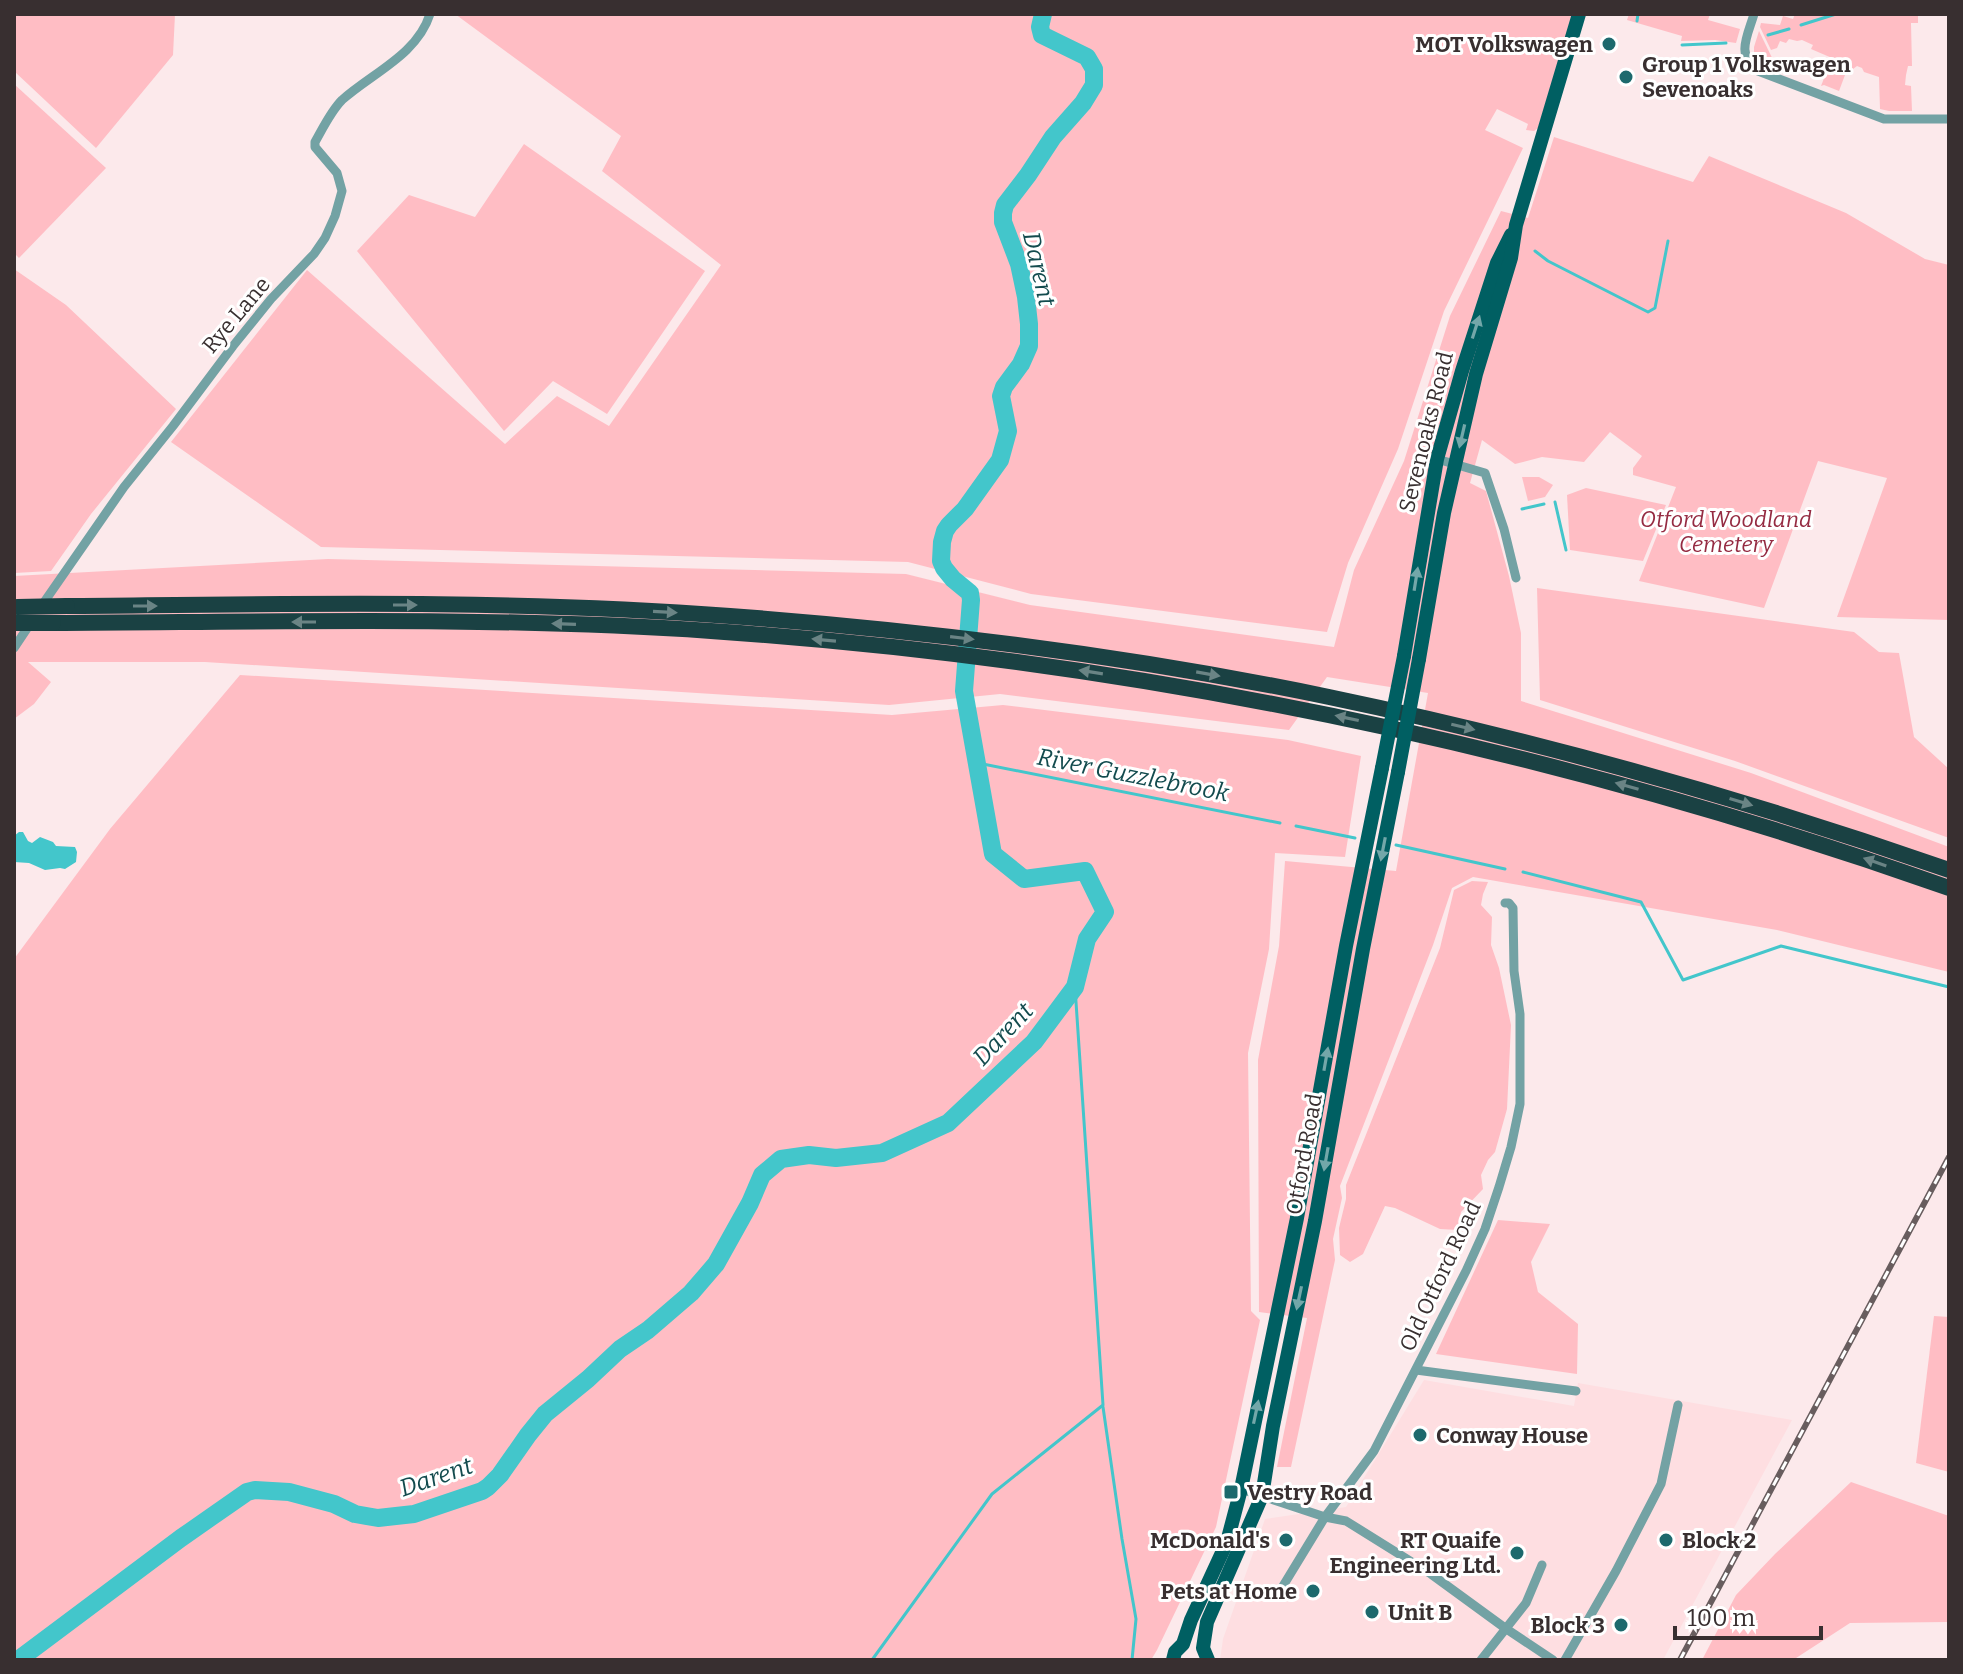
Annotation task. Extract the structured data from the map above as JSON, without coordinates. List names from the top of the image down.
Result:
{
  "streets": {
    "main road": ["Sevenoaks Road", "Otford Road"],
    "street": ["Rye Lane", "Old Otford Road"]
  },
  "crossings": [
    ["Sevenoaks Road", "Otford Road"]
  ],
  "water": ["Darent", "River Guzzlebrook"],
  "parks": ["Otford Woodland Cemetery"],
  "places": {
    "other": [
      "MOT Volkswagen",
      "Group 1 Volkswagen Sevenoaks",
      "Conway House",
      "McDonald's",
      "Block 2",
      "RT Quaife Engineering Ltd.",
      "Pets at Home",
      "Unit B",
      "Block 3"
    ],
    "transit": ["Vestry Road"]
  },
  "scale_bar": "100 m"
}
